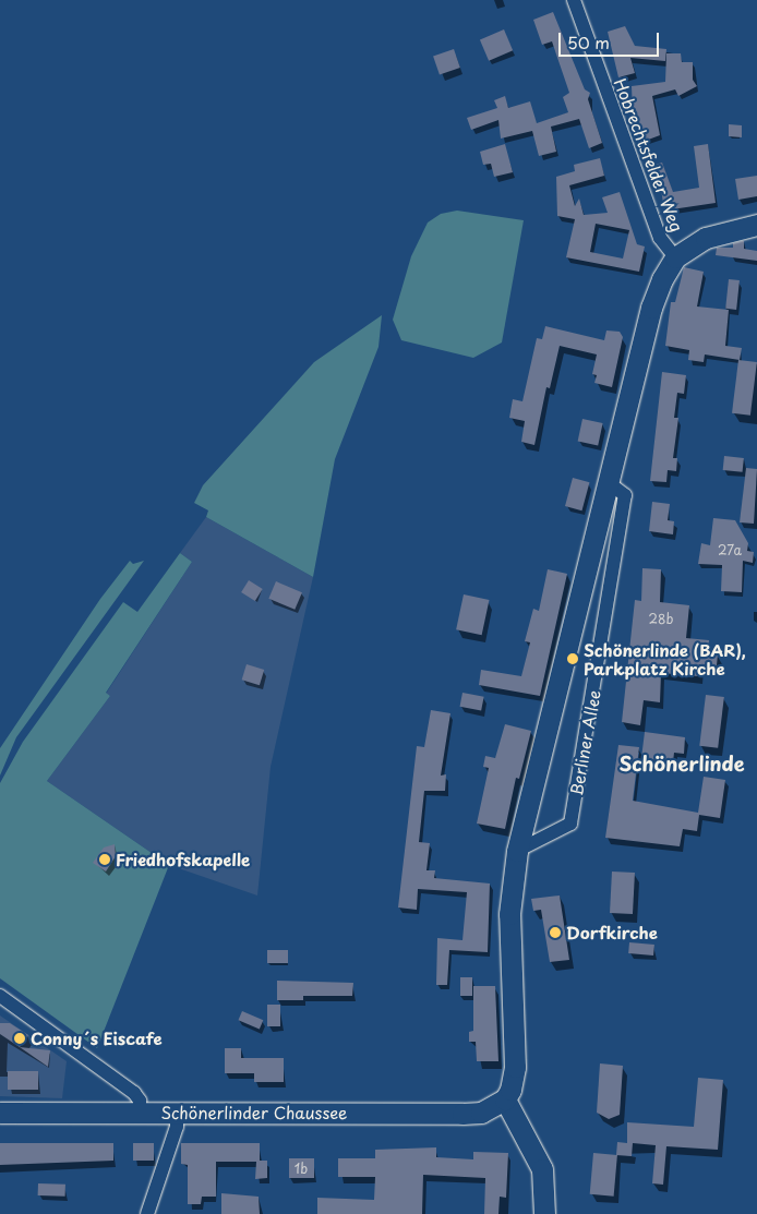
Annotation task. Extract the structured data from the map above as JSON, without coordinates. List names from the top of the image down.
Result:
{
  "streets": {
    "main road": ["Schönerlinder Chaussee"],
    "street": ["Hobrechtsfelder Weg", "Berliner Allee"]
  },
  "districts": ["Schönerlinde"],
  "places": [
    "Schönerlinde (BAR), Parkplatz Kirche",
    "Friedhofskapelle",
    "Dorfkirche",
    "Conny´s Eiscafe"
  ],
  "house_numbers": ["27a", "28b", "1b"],
  "scale_bar": "50 m"
}
